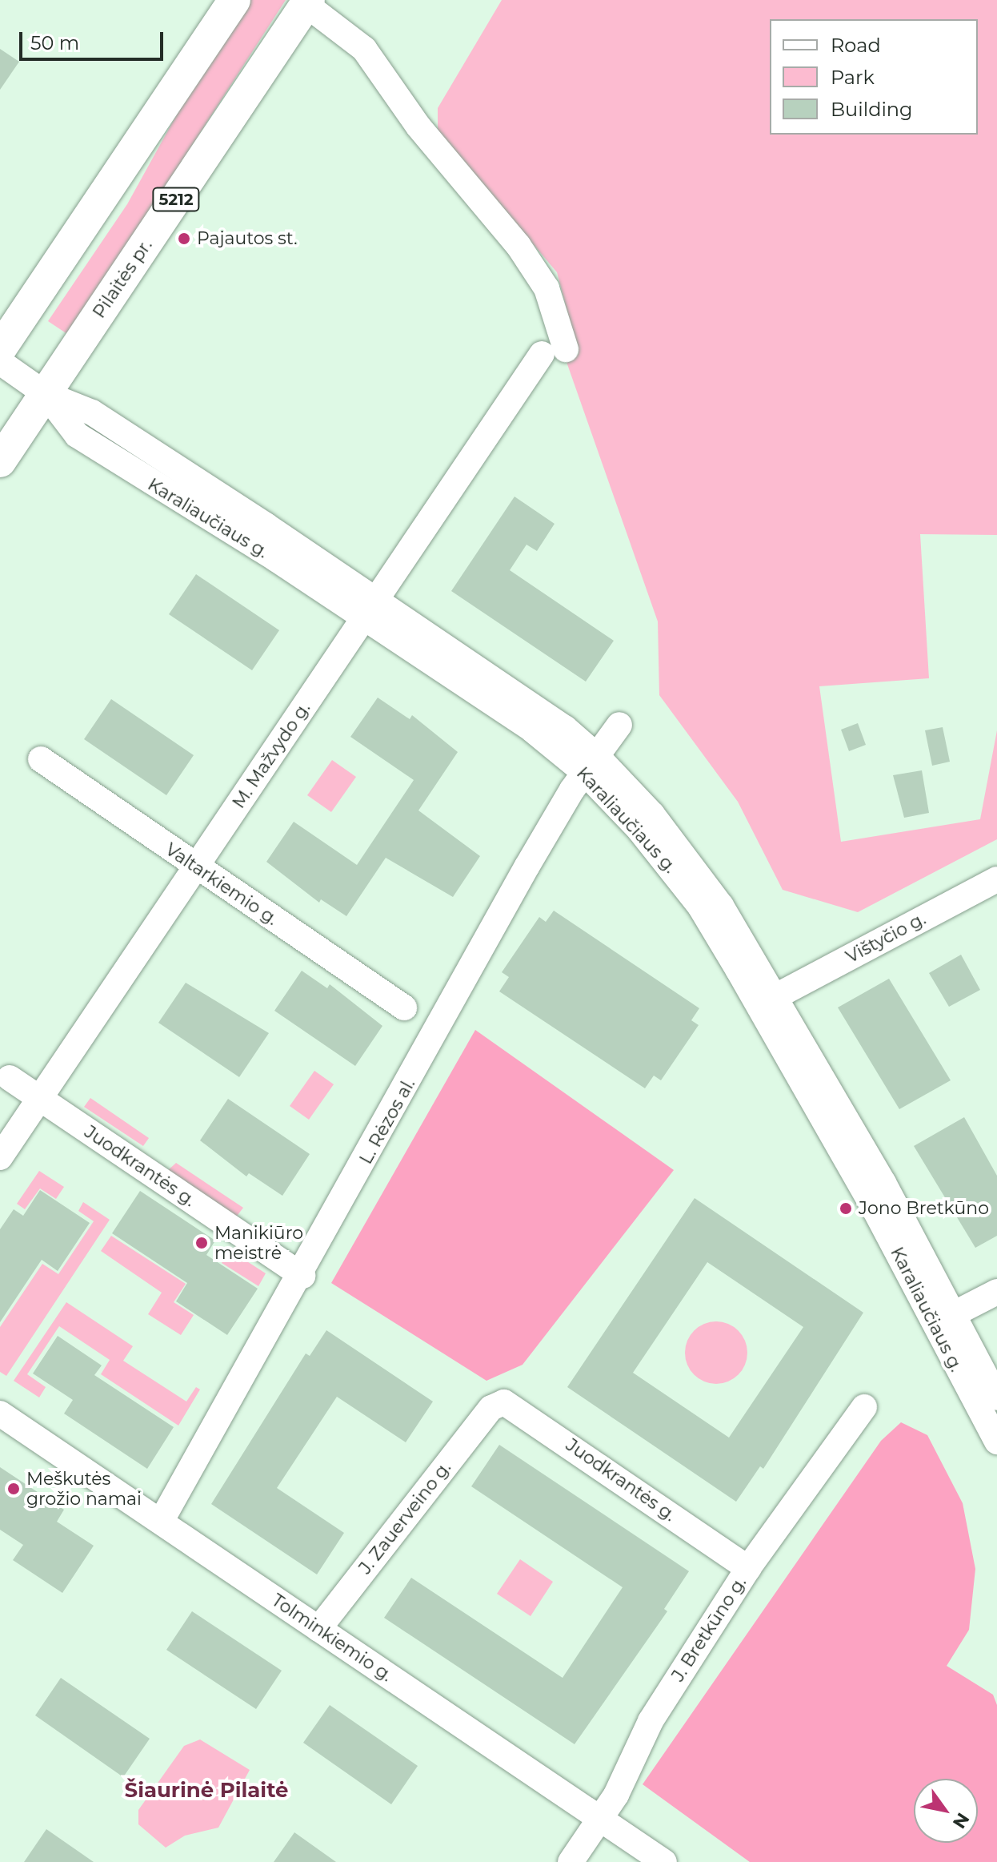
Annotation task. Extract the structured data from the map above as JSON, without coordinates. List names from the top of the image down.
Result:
{
  "streets": {
    "main road": ["5212", "Pilaitės pr."],
    "street": [
      "Karaliaučiaus g.",
      "M. Mažvydo g.",
      "Valtarkiemio g.",
      "Vištyčio g.",
      "L. Rėzos al.",
      "Juodkrantės g.",
      "J. Zauerveino g.",
      "J. Bretkūno g.",
      "Tolminkiemio g."
    ]
  },
  "crossings": [
    ["Pilaitės pr.", "Karaliaučiaus g."],
    ["Pilaitės pr.", "M. Mažvydo g."],
    ["Karaliaučiaus g.", "M. Mažvydo g."],
    ["Karaliaučiaus g.", "Vištyčio g."],
    ["Karaliaučiaus g.", "L. Rėzos al."],
    ["M. Mažvydo g.", "Valtarkiemio g."],
    ["M. Mažvydo g.", "Juodkrantės g."],
    ["L. Rėzos al.", "Juodkrantės g."],
    ["L. Rėzos al.", "Tolminkiemio g."],
    ["Juodkrantės g.", "J. Zauerveino g."],
    ["Juodkrantės g.", "J. Bretkūno g."],
    ["J. Zauerveino g.", "Tolminkiemio g."],
    ["J. Bretkūno g.", "Tolminkiemio g."]
  ],
  "districts": ["Šiaurinė Pilaitė"],
  "places": [
    "Pajautos st.",
    "Jono Bretkūno",
    "Manikiūro meistrė",
    "Meškutės grožio namai"
  ],
  "legend": ["Road", "Park", "Building"],
  "scale_bar": "50 m",
  "north": "bottom right"
}
